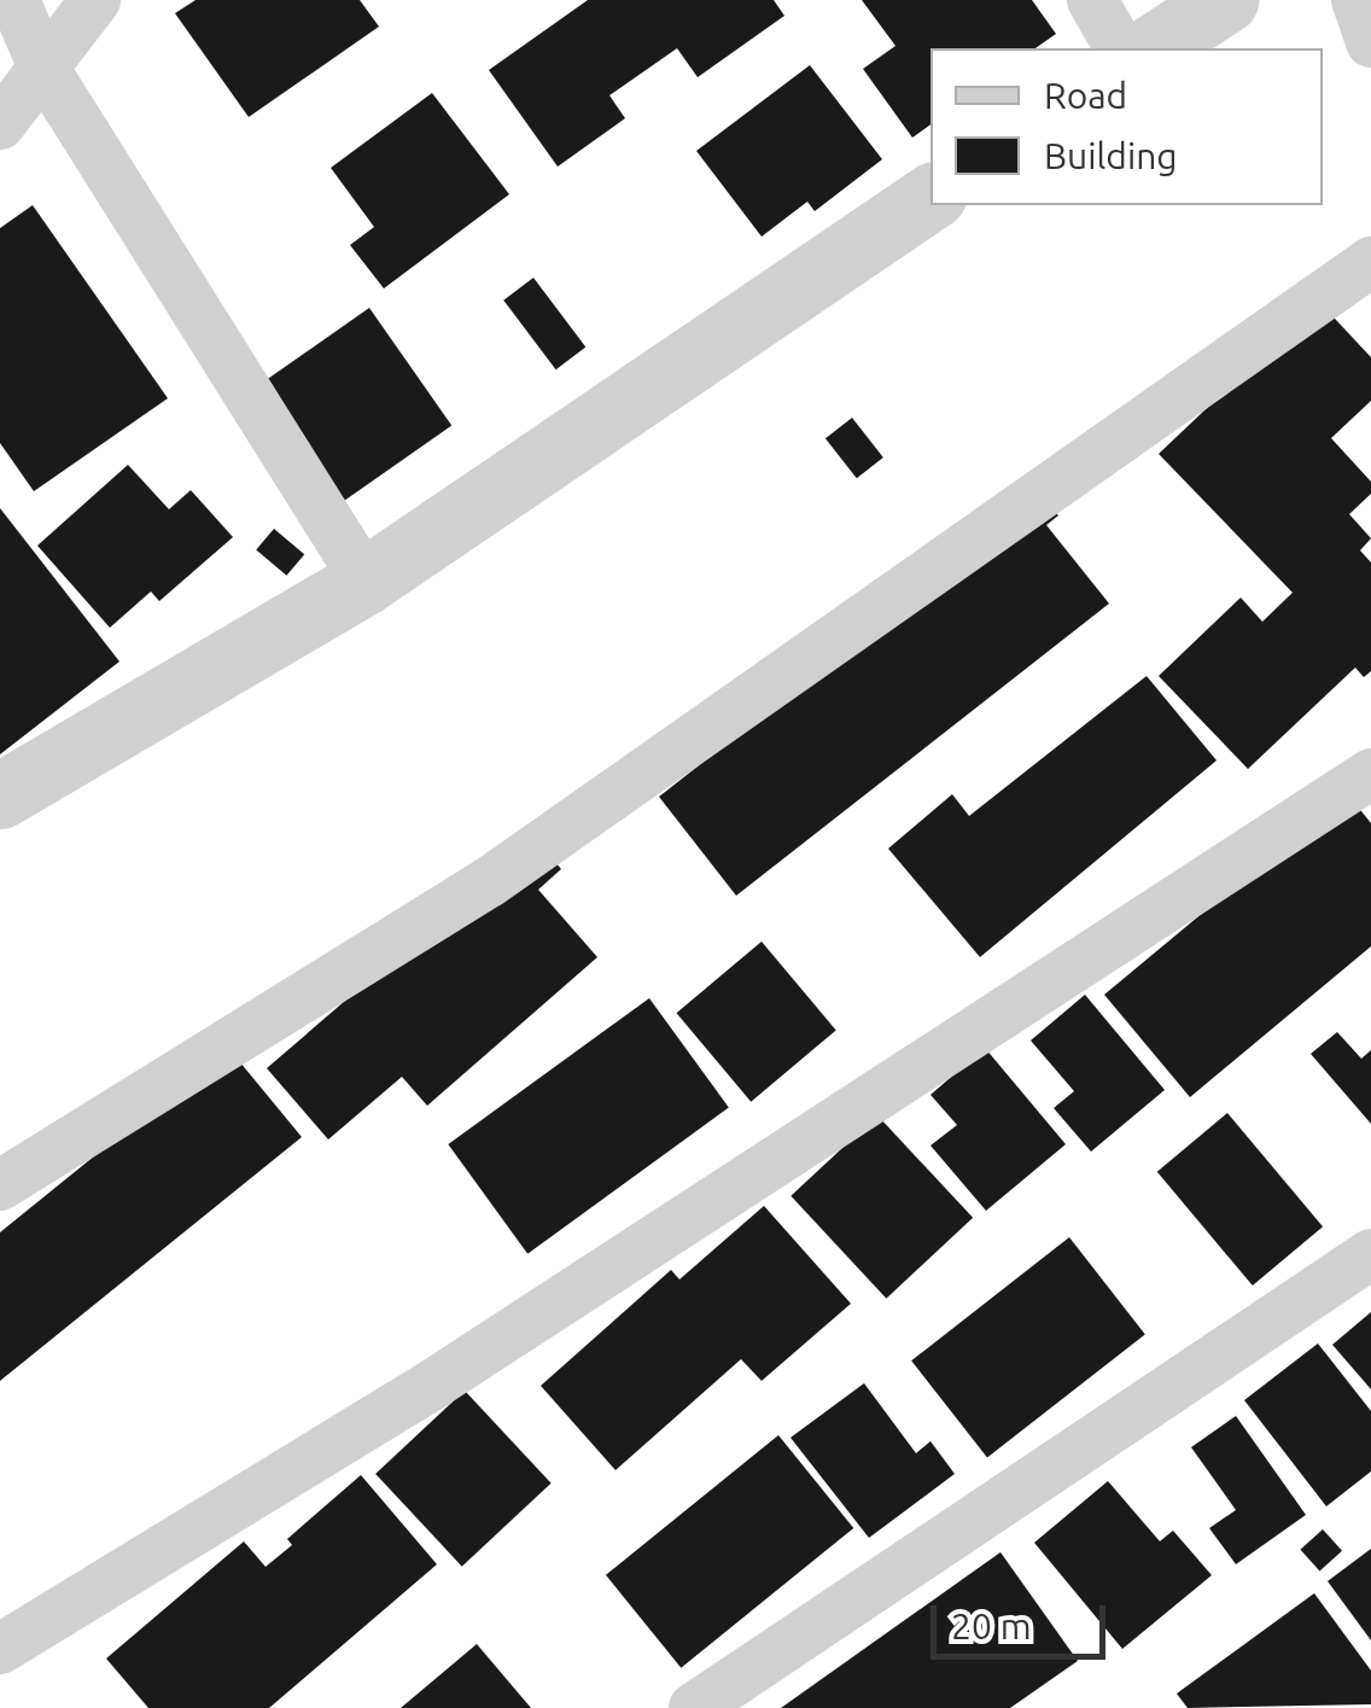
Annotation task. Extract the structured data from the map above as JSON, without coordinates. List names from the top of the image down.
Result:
{
  "legend": ["Road", "Building"],
  "scale_bar": "20 m"
}
